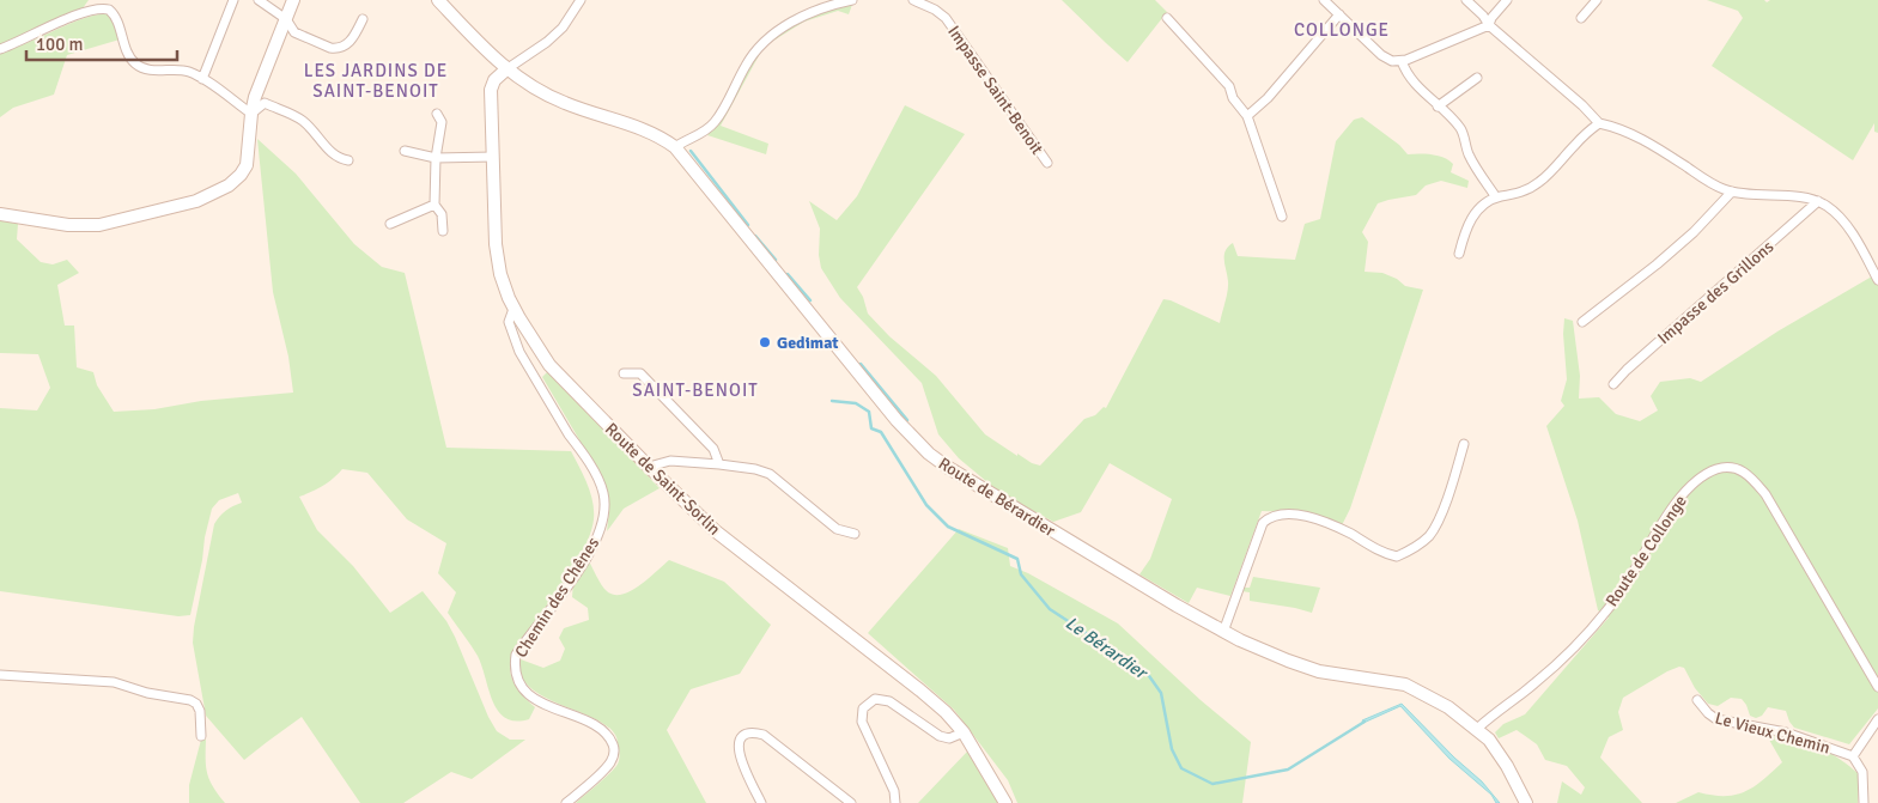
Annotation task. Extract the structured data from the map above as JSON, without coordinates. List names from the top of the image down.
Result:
{
  "streets": {
    "street": [
      "Impasse Saint-Benoit",
      "Impasse des Grillons",
      "Route de Saint-Sorlin",
      "Route de Bérardier",
      "Route de Collonge",
      "Chemin des Chênes",
      "Le Vieux Chemin"
    ]
  },
  "crossings": [
    ["Route de Saint-Sorlin", "Route de Bérardier"],
    ["Route de Saint-Sorlin", "Chemin des Chênes"],
    ["Route de Bérardier", "Route de Collonge"]
  ],
  "districts": ["COLLONGE", "LES JARDINS DE SAINT-BENOIT", "SAINT-BENOIT"],
  "water": ["Le Bérardier"],
  "places": ["Gedimat"],
  "scale_bar": "100 m"
}
